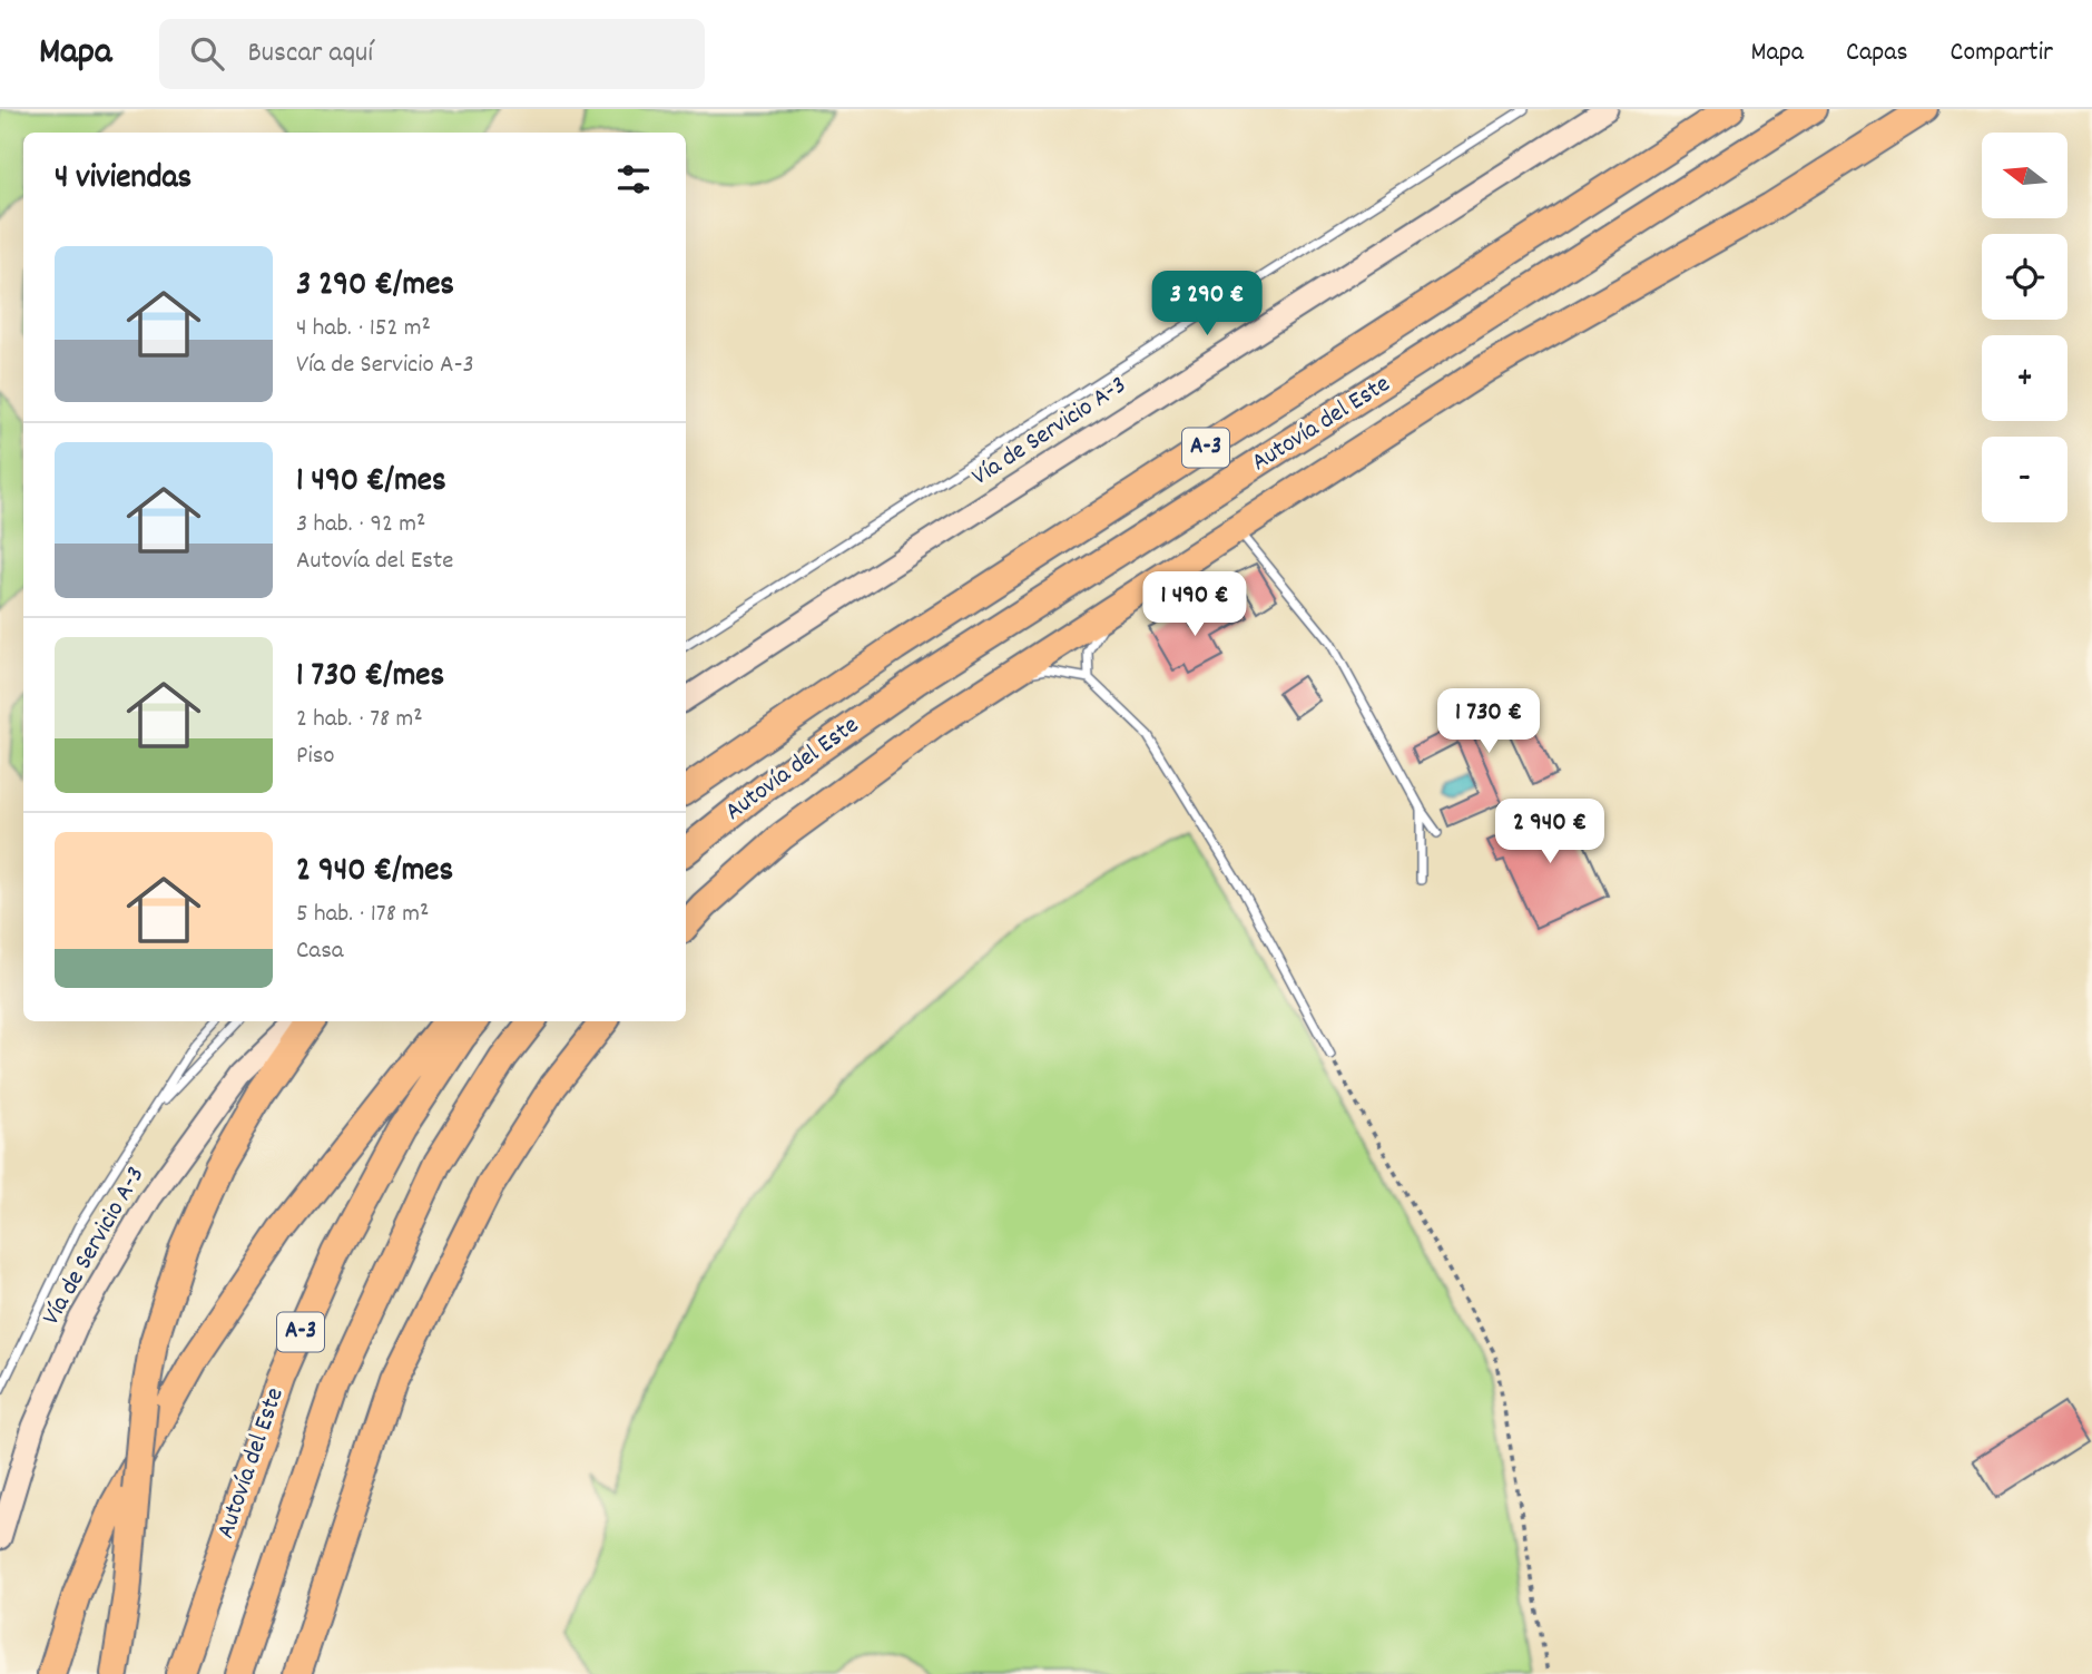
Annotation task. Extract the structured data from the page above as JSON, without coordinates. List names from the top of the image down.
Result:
{
  "streets": {
    "highway": ["Autovía del Este", "A-3"],
    "main road": ["Vía de Servicio A-3"]
  },
  "north": "left",
  "page": {
    "header": "Mapa",
    "search": "Buscar aquí",
    "nav": ["Mapa", "Capas", "Compartir"],
    "map_buttons": ["+", "−"],
    "heading": "4 viviendas",
    "list": [
      {
        "name": "3 290 €/mes",
        "note": "4 hab. · 152 m² · Vía de Servicio A-3"
      },
      {
        "name": "1 490 €/mes",
        "note": "3 hab. · 92 m² · Autovía del Este"
      },
      {
        "name": "1 730 €/mes",
        "note": "2 hab. · 78 m² · Piso"
      },
      {
        "name": "2 940 €/mes",
        "note": "5 hab. · 178 m² · Casa"
      }
    ],
    "price": [
      "3 290 €",
      "1 490 €",
      "1 730 €",
      "2 940 €"
    ]
  }
}
